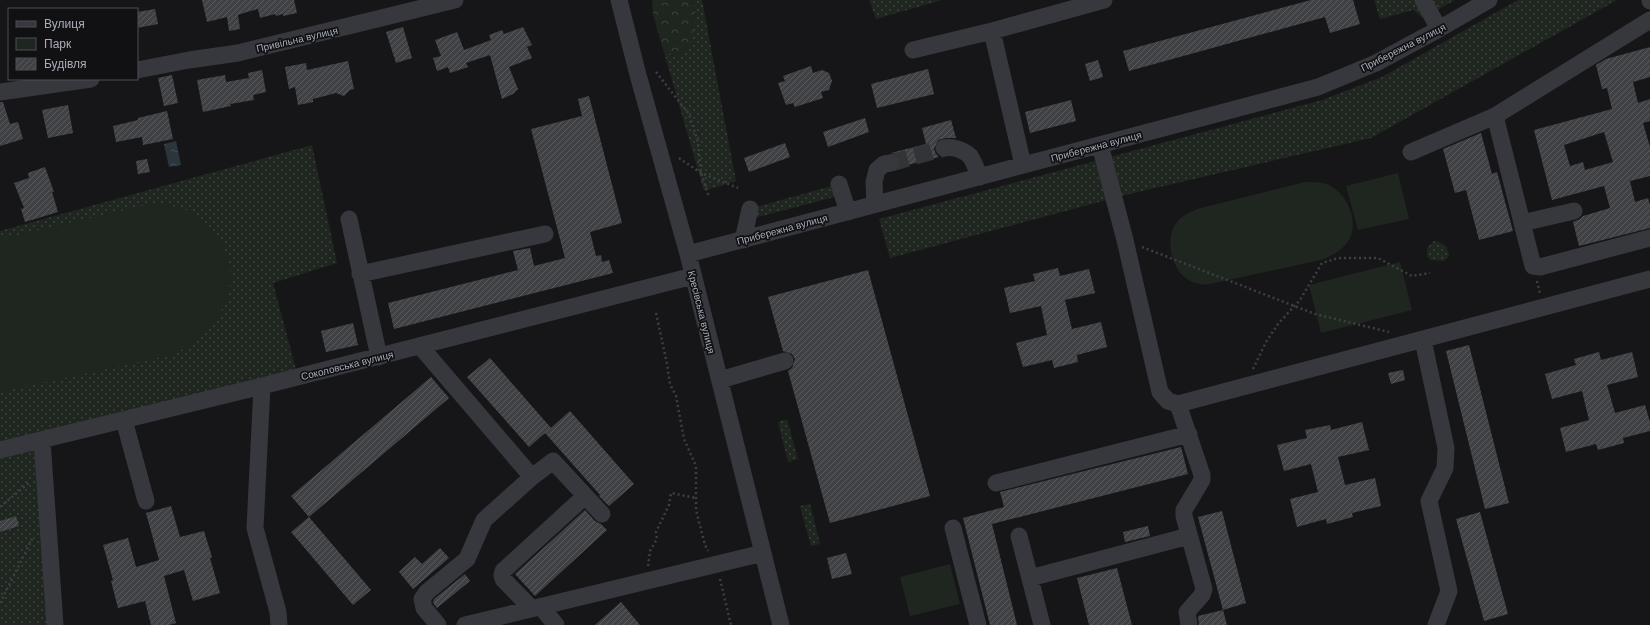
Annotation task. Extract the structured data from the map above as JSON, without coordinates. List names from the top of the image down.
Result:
{
  "streets": {
    "street": [
      "Привільна вулиця",
      "Прибережна вулиця",
      "Кресівська вулиця",
      "Соколовська вулиця"
    ]
  },
  "crossings": [
    ["Прибережна вулиця", "Кресівська вулиця"],
    ["Кресівська вулиця", "Соколовська вулиця"]
  ],
  "legend": ["Вулиця", "Парк", "Будівля"]
}
